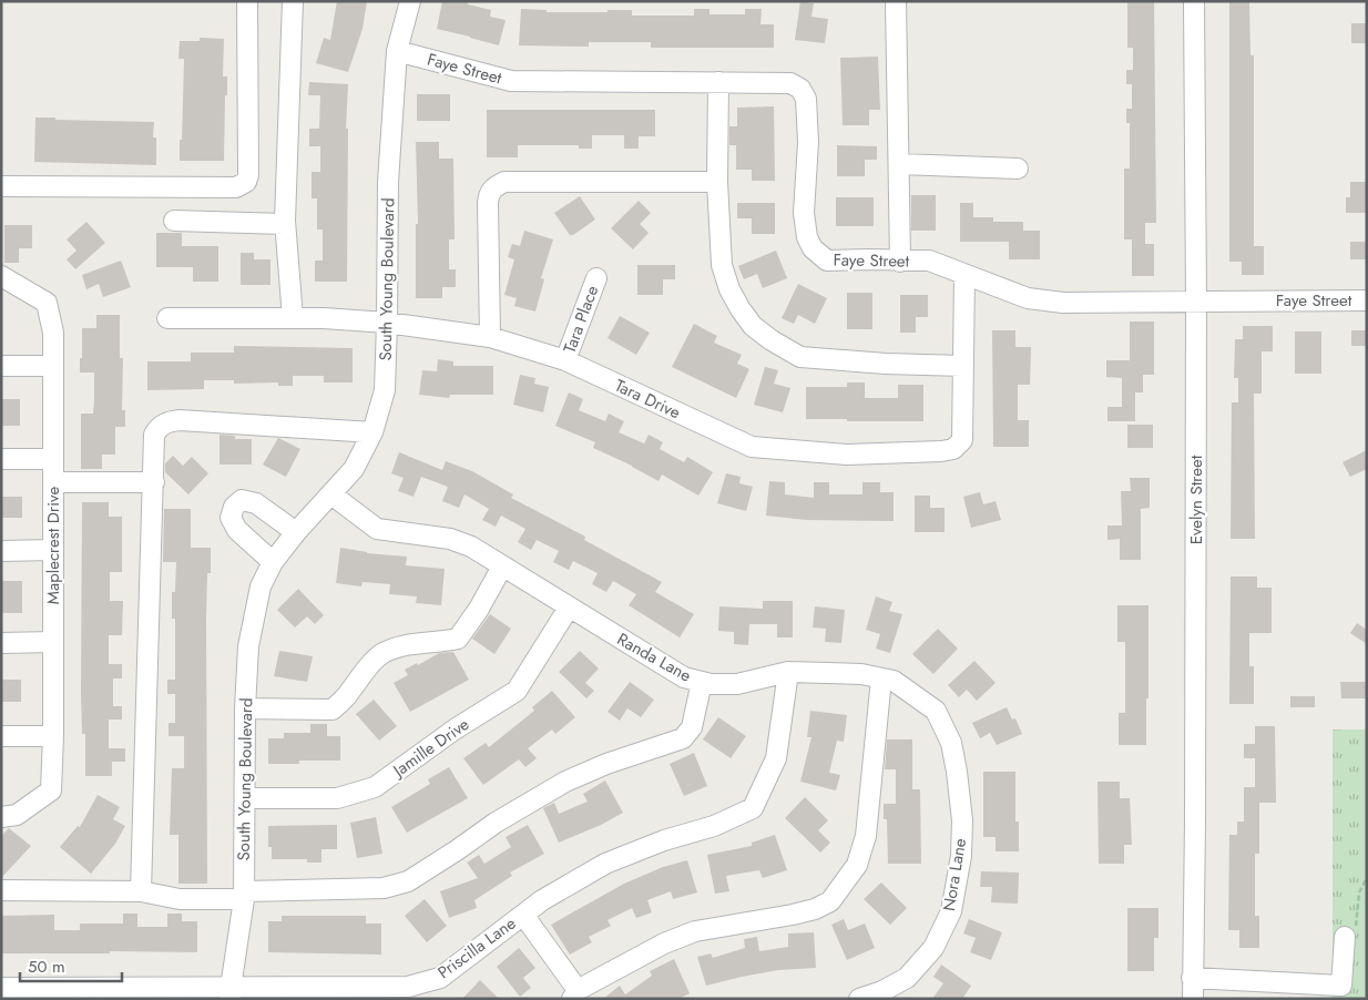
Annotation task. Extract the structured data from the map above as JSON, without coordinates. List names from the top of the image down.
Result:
{
  "streets": {
    "street": [
      "Faye Street",
      "South Young Boulevard",
      "Tara Place",
      "Tara Drive",
      "Evelyn Street",
      "Maplecrest Drive",
      "Randa Lane",
      "Jamille Drive",
      "Nora Lane",
      "Priscilla Lane"
    ]
  },
  "crossings": [
    ["Faye Street", "South Young Boulevard"],
    ["Faye Street", "Tara Drive"],
    ["Faye Street", "Evelyn Street"],
    ["South Young Boulevard", "Tara Drive"],
    ["South Young Boulevard", "Randa Lane"],
    ["South Young Boulevard", "Jamille Drive"],
    ["South Young Boulevard", "Priscilla Lane"],
    ["Tara Place", "Tara Drive"],
    ["Randa Lane", "Jamille Drive"],
    ["Randa Lane", "Nora Lane"],
    ["Randa Lane", "Priscilla Lane"]
  ],
  "scale_bar": "50 m"
}
